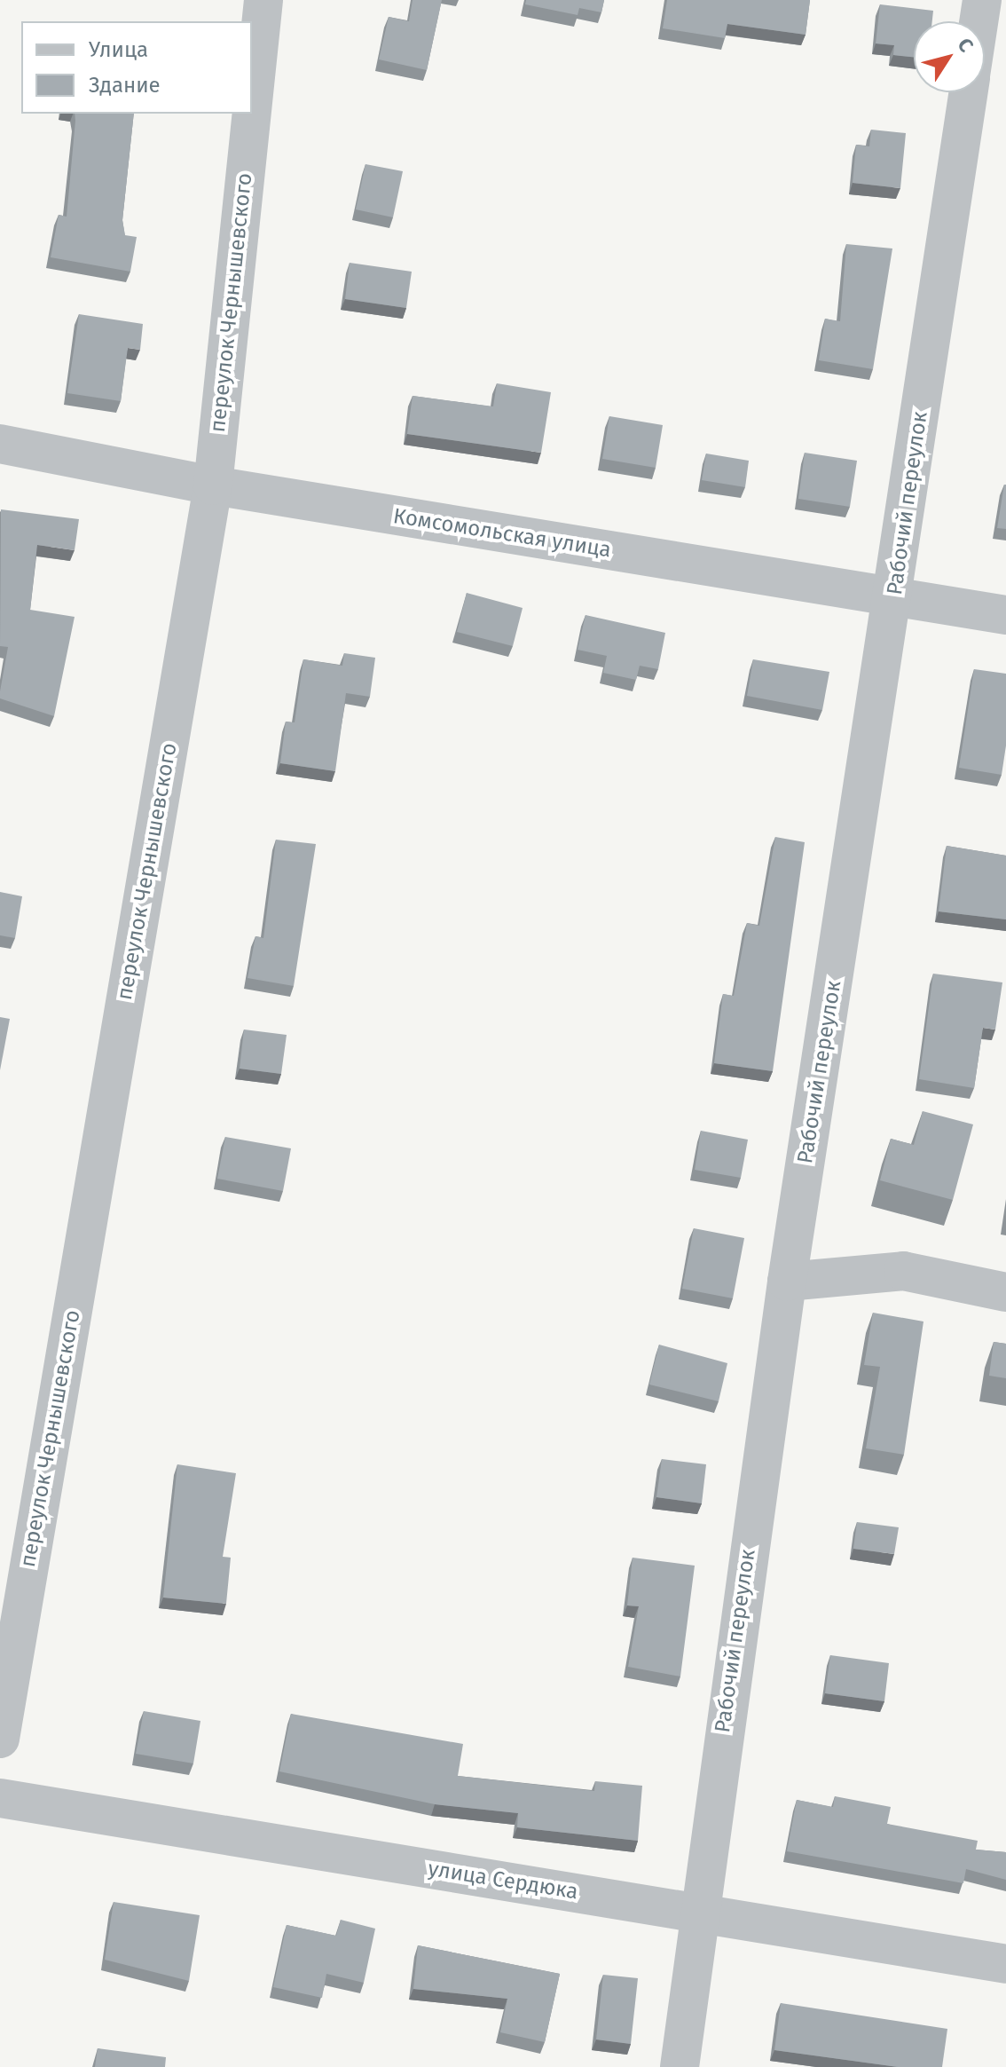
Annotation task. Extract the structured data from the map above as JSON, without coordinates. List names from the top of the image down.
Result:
{
  "streets": {
    "street": [
      "переулок Чернышевского",
      "Рабочий переулок",
      "Комсомольская улица",
      "улица Сердюка"
    ]
  },
  "crossings": [
    ["переулок Чернышевского", "Комсомольская улица"],
    ["Рабочий переулок", "Комсомольская улица"],
    ["Рабочий переулок", "улица Сердюка"]
  ],
  "legend": ["Улица", "Здание"],
  "north": "top right"
}
